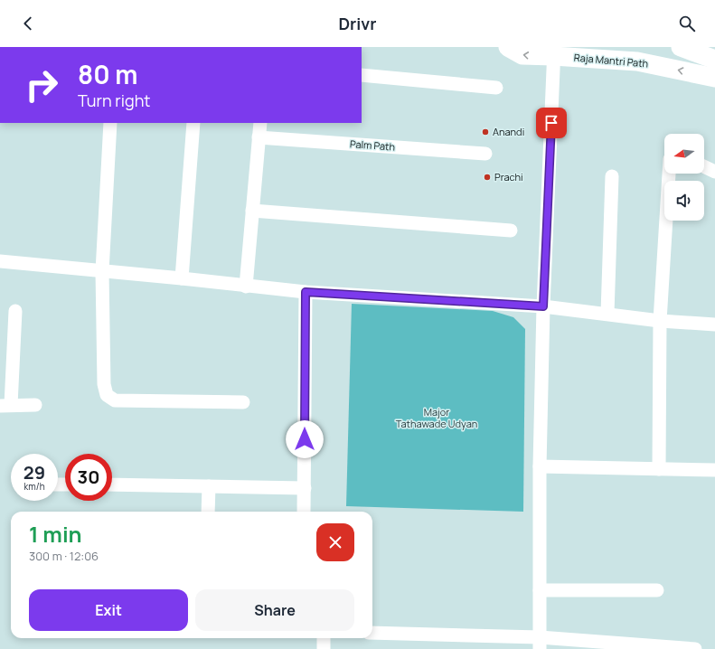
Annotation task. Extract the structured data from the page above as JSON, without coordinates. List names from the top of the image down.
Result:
{
  "streets": {
    "main road": ["Raja Mantri Path"],
    "street": ["Palm Path"]
  },
  "one_way": ["Raja Mantri Path"],
  "parks": ["Major Tathawade Udyan"],
  "places": ["Anandi", "Prachi"],
  "north": "left",
  "page": {
    "header": "Drivr",
    "turn": ["80 m", "Turn right"],
    "speed": "29 km/h",
    "limit": "30",
    "heading": ["1 min", "300 m · 12:06"],
    "buttons": ["Exit", "Share"]
  }
}
